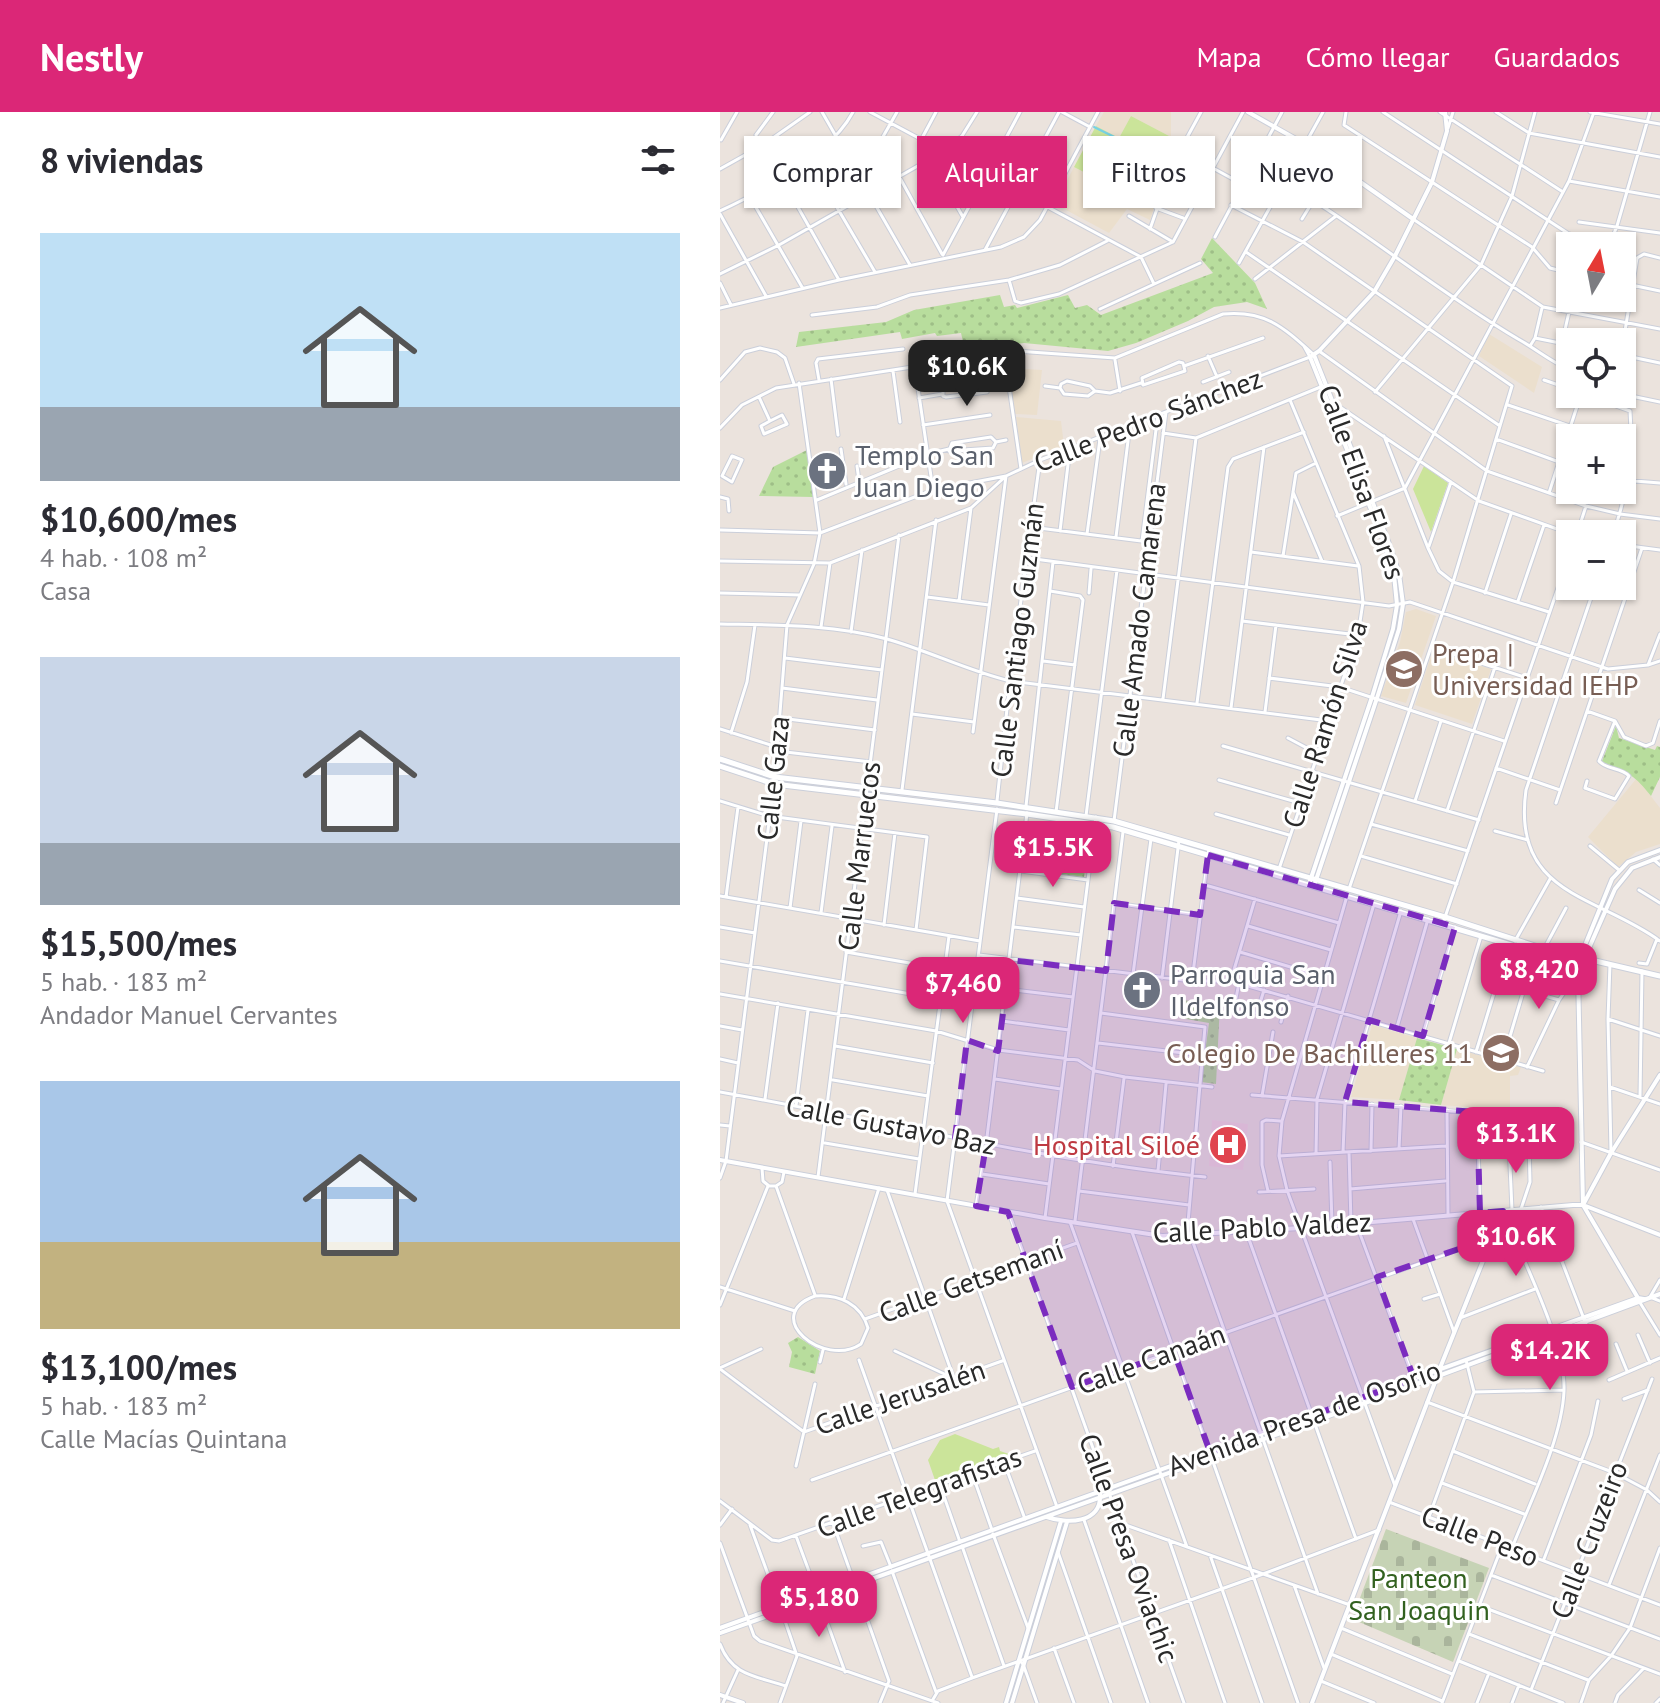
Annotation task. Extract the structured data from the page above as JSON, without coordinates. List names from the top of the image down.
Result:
{
  "streets": {
    "street": [
      "Calle Pedro Sánchez",
      "Calle Elisa Flores",
      "Calle Amado Camarena",
      "Calle Santiago Guzmán",
      "Calle Ramón Silva",
      "Calle Gaza",
      "Calle Marruecos",
      "Calle Gustavo Baz",
      "Calle Pablo Valdez",
      "Calle Getsemaní",
      "Calle Canaán",
      "Calle Jerusalén",
      "Avenida Presa de Osorio",
      "Calle Telegrafistas",
      "Calle Peso",
      "Calle Cruzeiro",
      "Calle Presa Oviachic"
    ]
  },
  "crossings": [
    ["Calle Pedro Sánchez", "Calle Elisa Flores"],
    ["Calle Pedro Sánchez", "Calle Amado Camarena"],
    ["Calle Pedro Sánchez", "Calle Santiago Guzmán"],
    ["Calle Pedro Sánchez", "Calle Gaza"],
    ["Calle Pedro Sánchez", "Calle Marruecos"],
    ["Calle Santiago Guzmán", "Calle Gustavo Baz"],
    ["Calle Santiago Guzmán", "Calle Pablo Valdez"],
    ["Calle Gaza", "Calle Gustavo Baz"],
    ["Calle Gaza", "Calle Pablo Valdez"],
    ["Calle Marruecos", "Calle Gustavo Baz"],
    ["Calle Marruecos", "Calle Pablo Valdez"],
    ["Calle Pablo Valdez", "Calle Presa Oviachic"],
    ["Calle Getsemaní", "Calle Presa Oviachic"],
    ["Calle Canaán", "Calle Presa Oviachic"],
    ["Avenida Presa de Osorio", "Calle Presa Oviachic"],
    ["Calle Peso", "Calle Cruzeiro"]
  ],
  "parks": ["Panteon San Joaquin"],
  "places": {
    "church": ["Templo San Juan Diego", "Parroquia San Ildelfonso"],
    "school or university": ["Prepa | Universidad IEHP", "Colegio De Bachilleres 11"],
    "hospital": ["Hospital Siloé"]
  },
  "north": "top",
  "page": {
    "header": "Nestly",
    "nav": ["Mapa", "Cómo llegar", "Guardados"],
    "heading": "8 viviendas",
    "chip": [
      "Comprar",
      "Alquilar",
      "Filtros",
      "Nuevo"
    ],
    "list": [
      {
        "name": "$10,600/mes",
        "note": "4 hab. · 108 m² · Casa"
      },
      {
        "name": "$15,500/mes",
        "note": "5 hab. · 183 m² · Andador Manuel Cervantes"
      },
      {
        "name": "$13,100/mes",
        "note": "5 hab. · 183 m² · Calle Macías Quintana"
      }
    ],
    "map_buttons": ["+", "−"],
    "price": [
      "$10.6K",
      "$15.5K",
      "$8,420",
      "$7,460",
      "$13.1K",
      "$10.6K",
      "$14.2K",
      "$5,180"
    ]
  }
}
